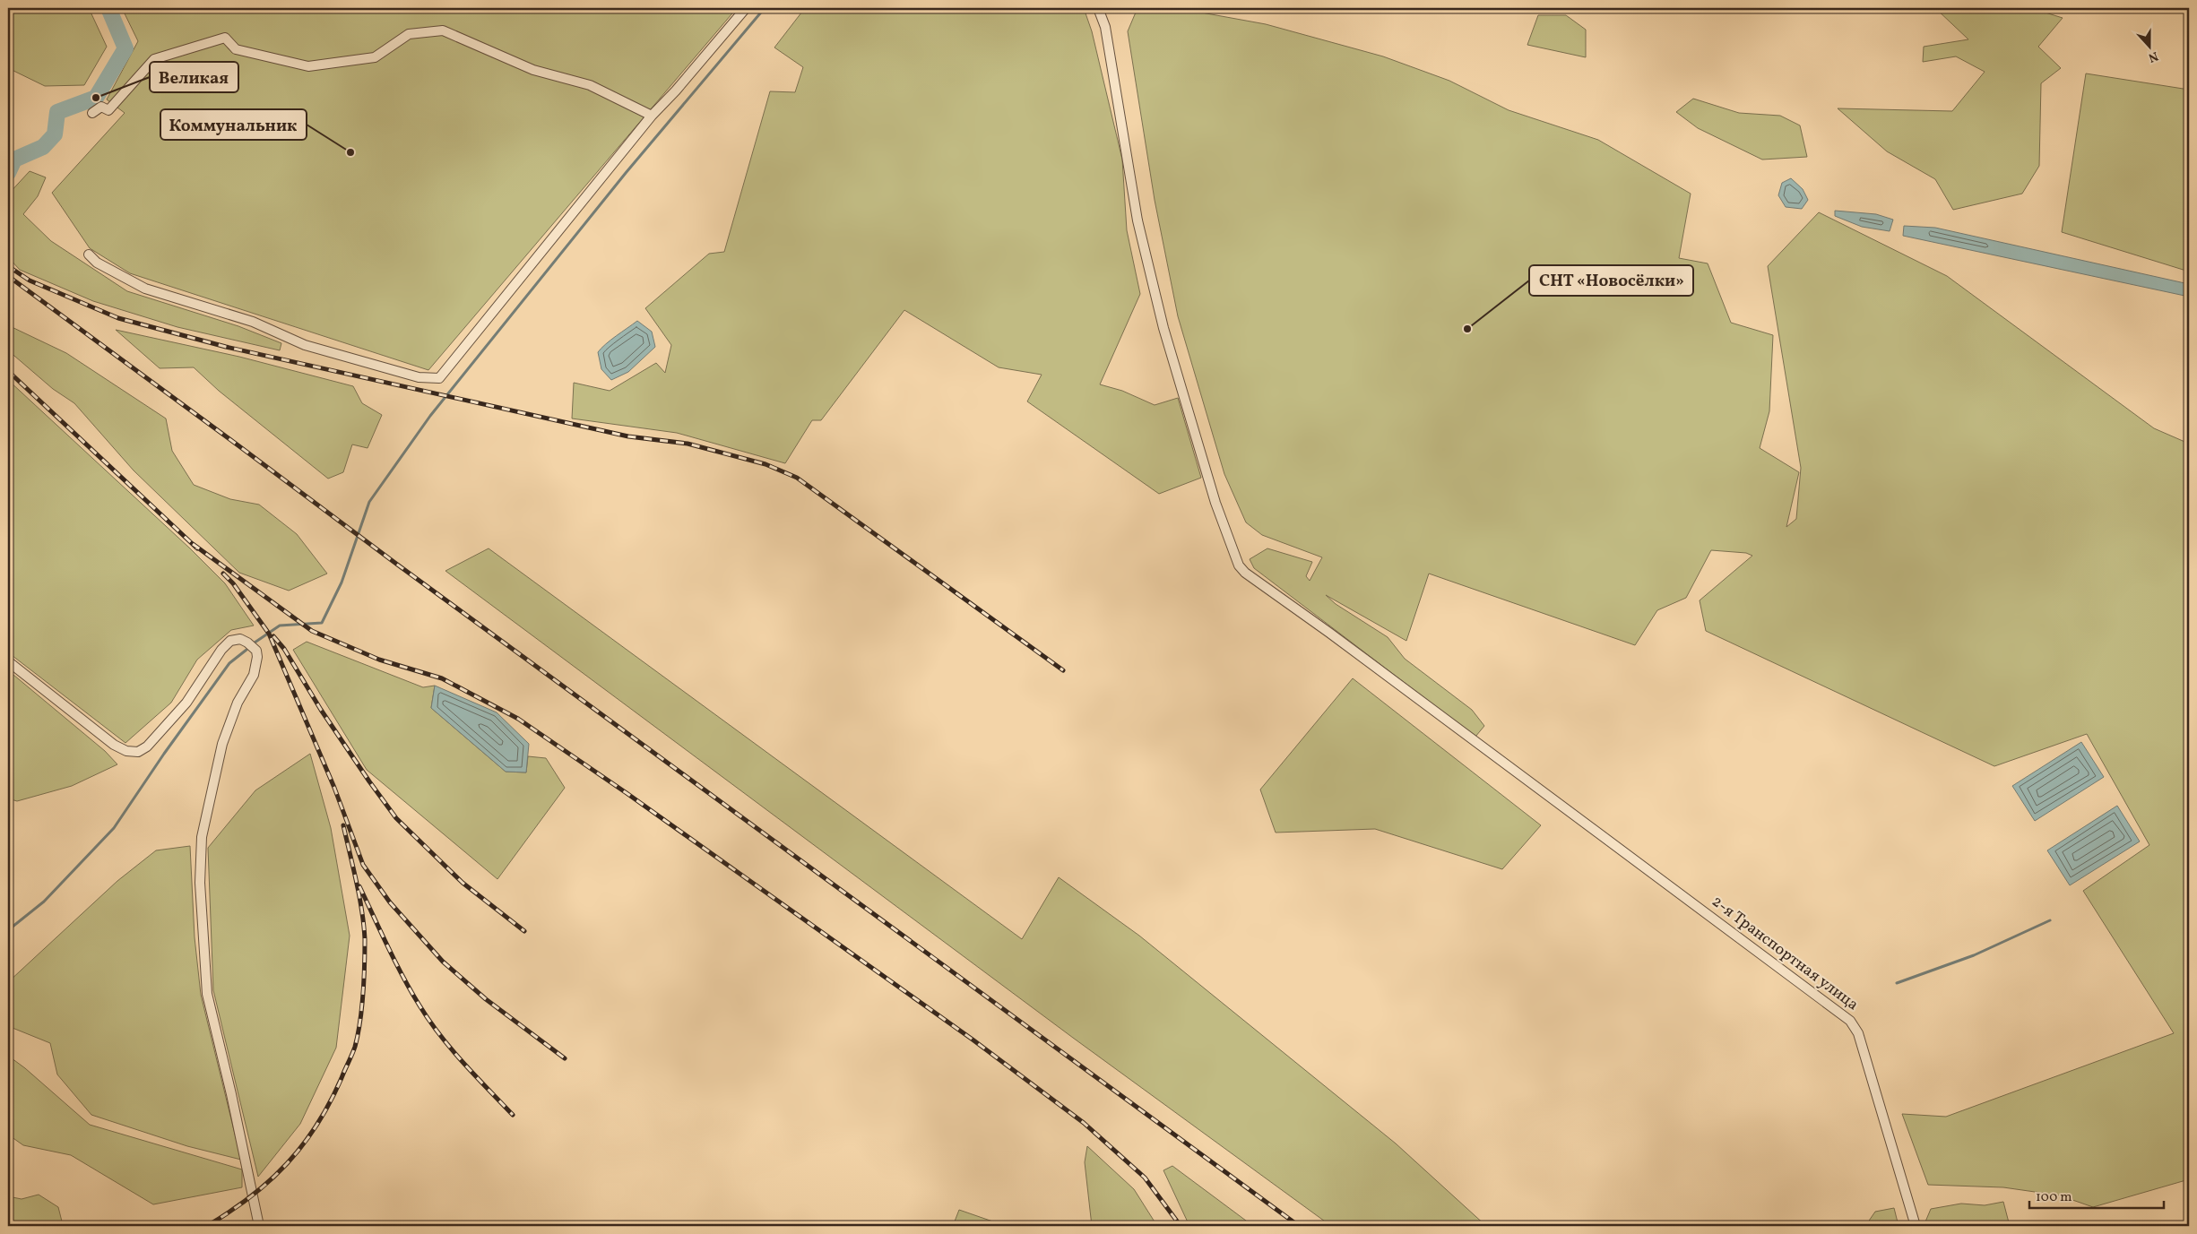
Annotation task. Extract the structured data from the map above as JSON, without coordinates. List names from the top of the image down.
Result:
{
  "streets": {
    "street": ["2-я Транспортная улица"]
  },
  "places": ["Великая", "Коммунальник", "СНТ «Новосёлки»"],
  "scale_bar": "100 m",
  "north": "bottom"
}
